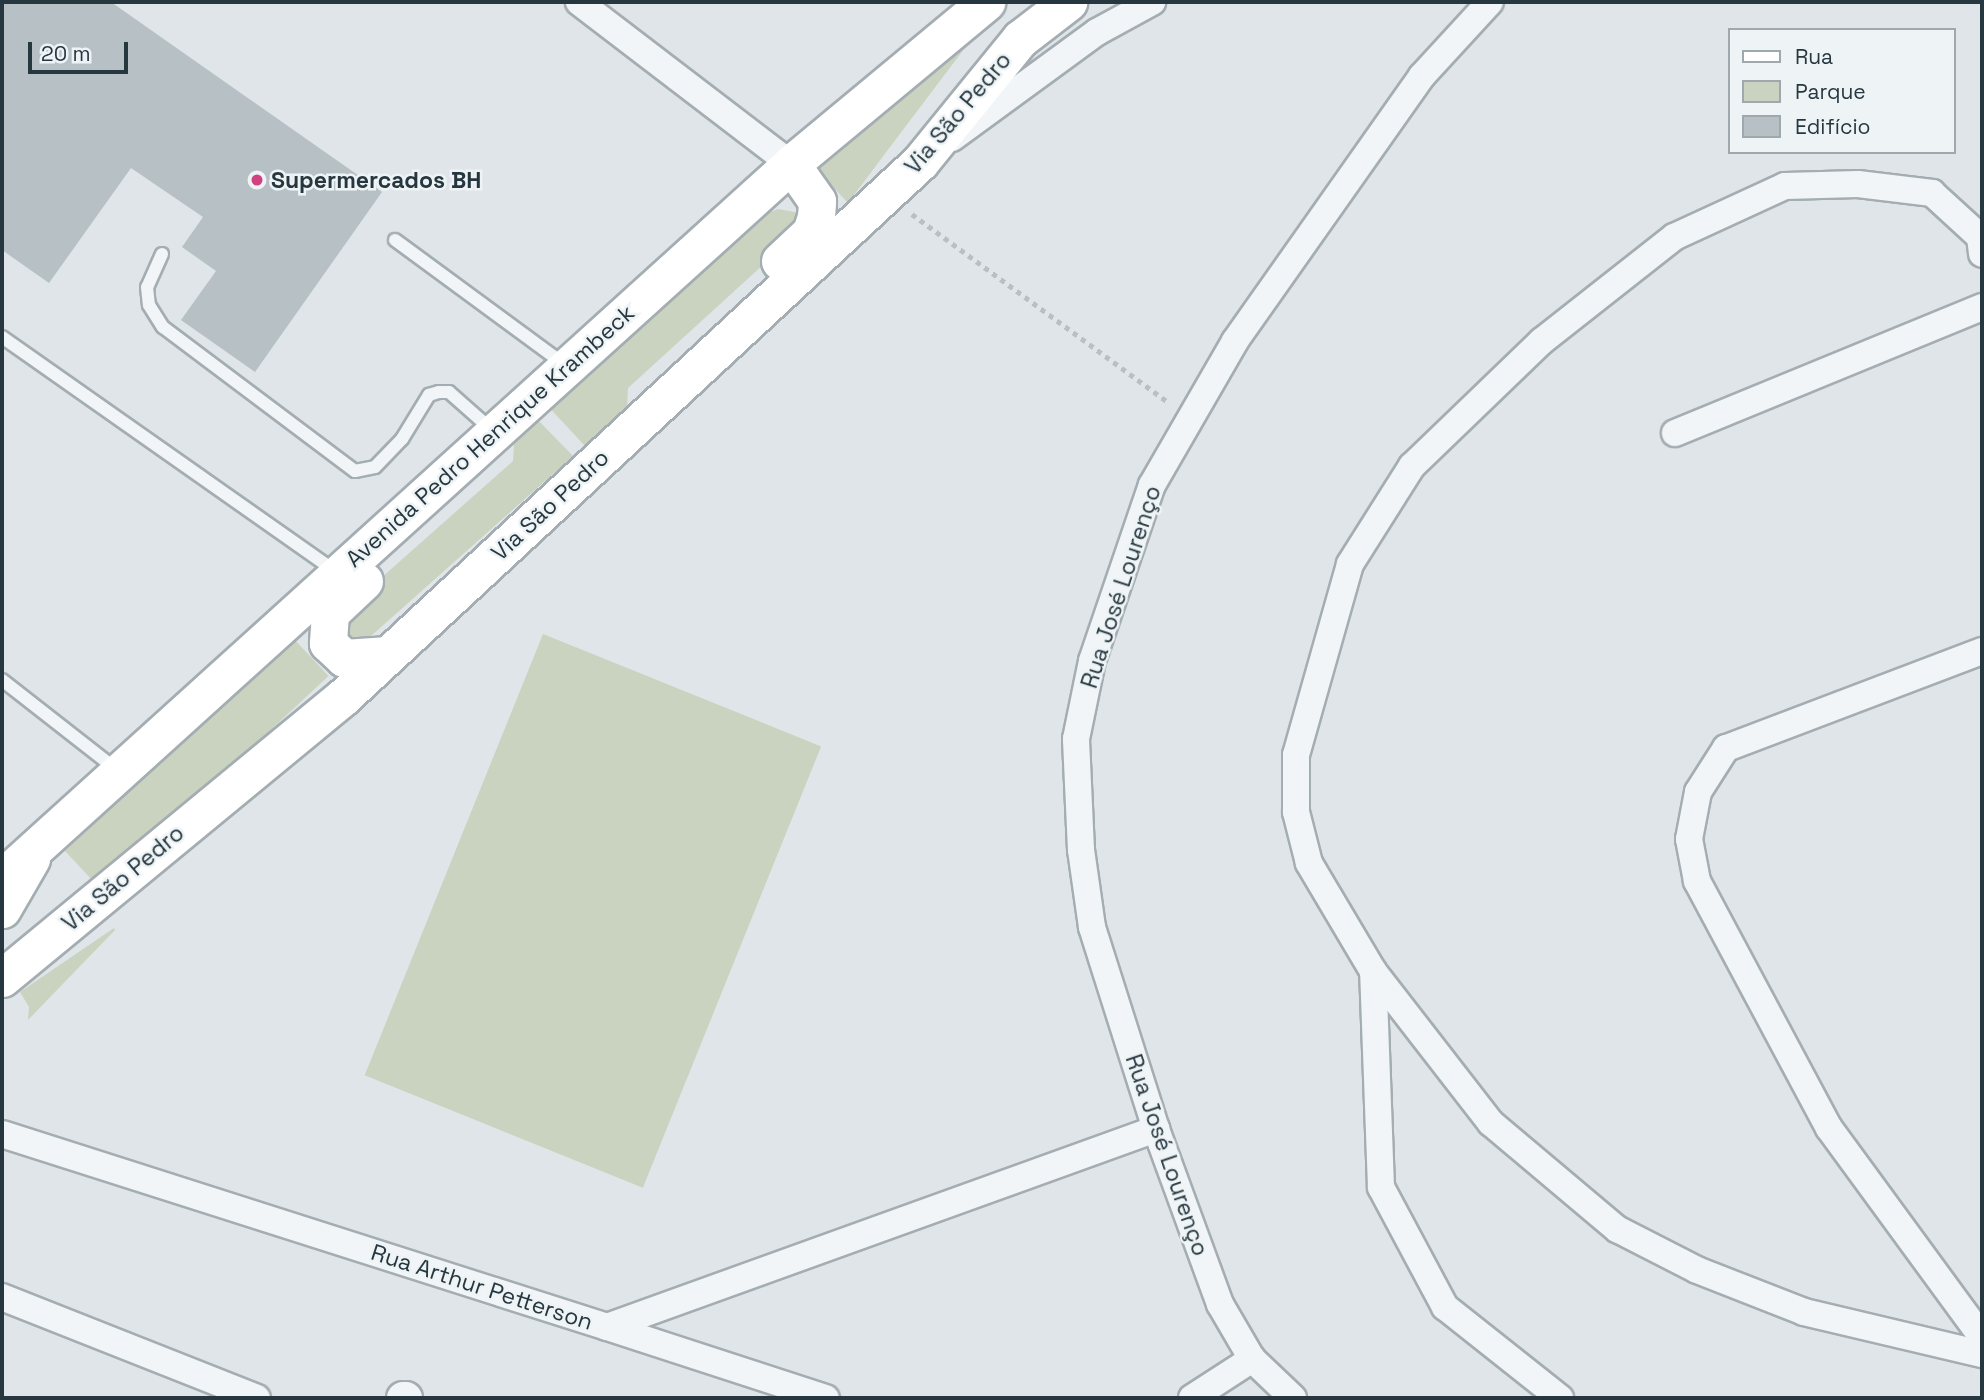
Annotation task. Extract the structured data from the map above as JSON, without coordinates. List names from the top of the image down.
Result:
{
  "streets": {
    "main road": ["Via São Pedro", "Avenida Pedro Henrique Krambeck"],
    "street": ["Rua José Lourenço", "Rua Arthur Petterson"]
  },
  "crossings": [
    ["Rua José Lourenço", "Rua Arthur Petterson"]
  ],
  "places": ["Supermercados BH"],
  "legend": ["Rua", "Parque", "Edifício"],
  "scale_bar": "20 m"
}
